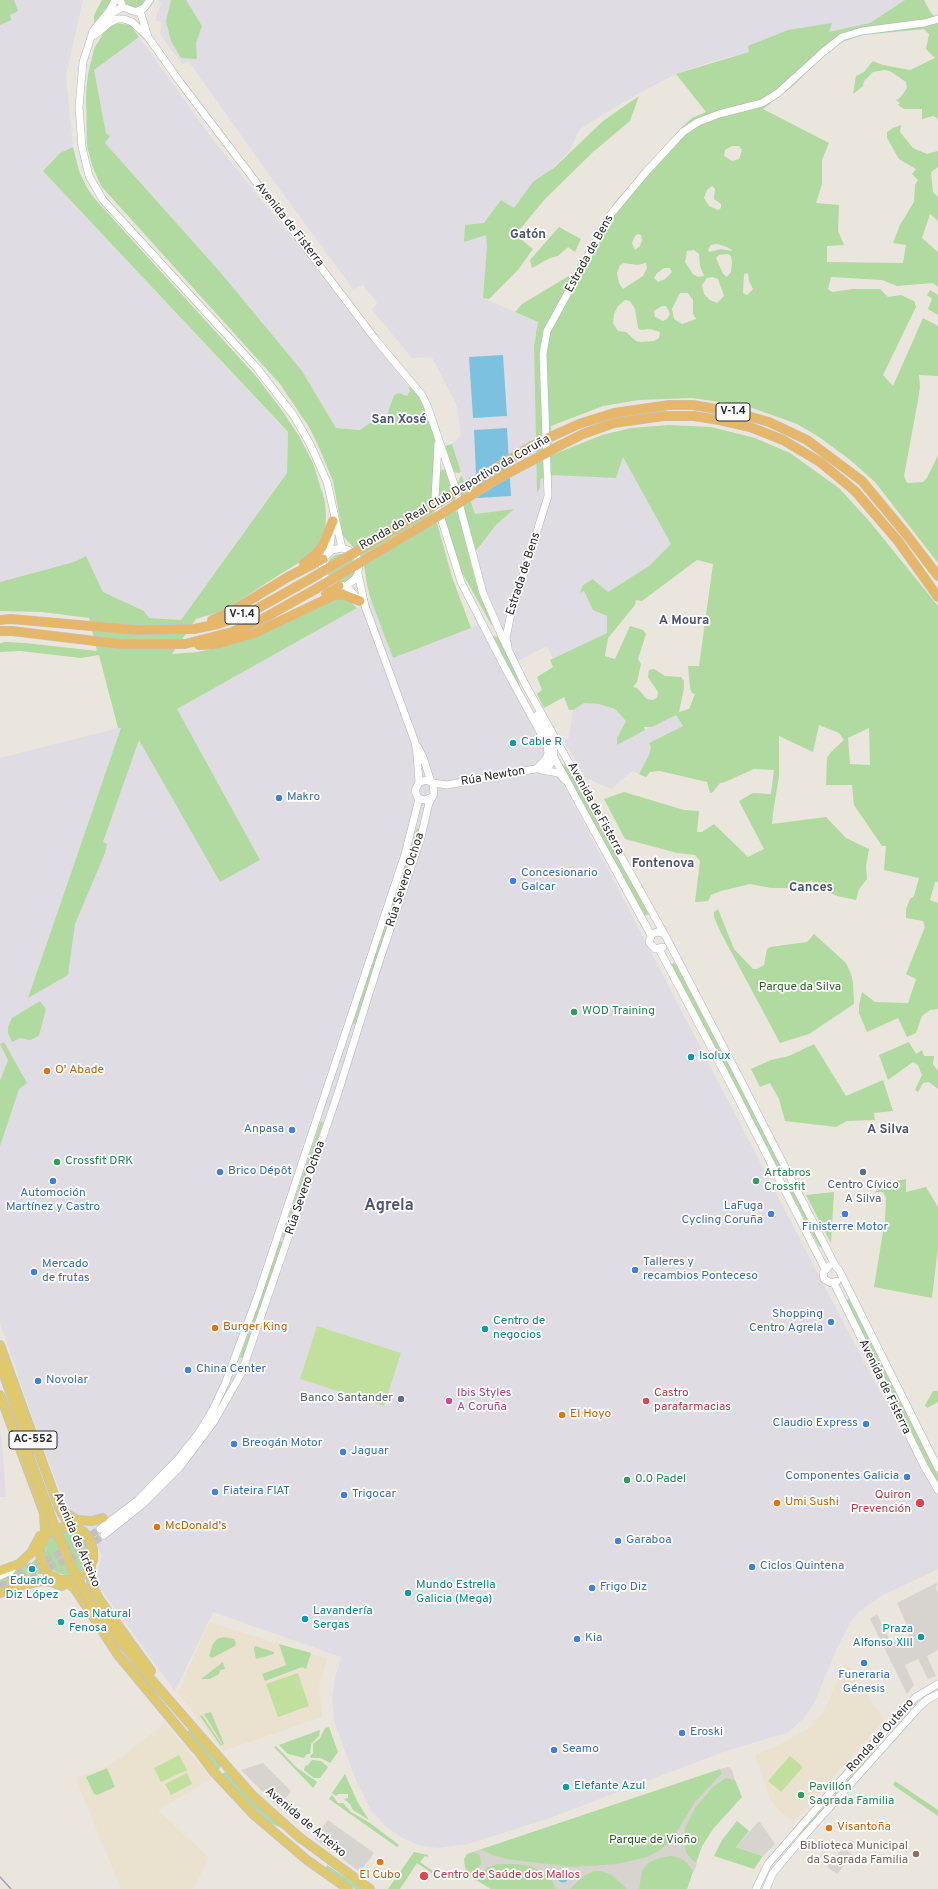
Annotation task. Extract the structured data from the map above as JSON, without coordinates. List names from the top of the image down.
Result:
{
  "streets": {
    "highway": ["V-1.4", "Ronda do Real Club Deportivo da Coruña"],
    "main road": [
      "Avenida de Fisterra",
      "Estrada de Bens",
      "Rúa Newton",
      "Rúa Severo Ochoa",
      "AC-552",
      "Avenida de Arteixo",
      "Ronda de Outeiro"
    ]
  },
  "crossings": [
    ["Avenida de Fisterra", "Estrada de Bens"],
    ["Avenida de Fisterra", "Rúa Newton"],
    ["Rúa Newton", "Rúa Severo Ochoa"],
    ["AC-552", "Avenida de Arteixo"]
  ],
  "districts": [
    "Gatón",
    "San Xosé",
    "A Moura",
    "Fontenova",
    "Cances",
    "A Silva",
    "Agrela"
  ],
  "parks": ["Parque da Silva", "Parque de Vioño"],
  "places": [
    "Cable R",
    "Makro",
    "Concesionario Galcar",
    "WOD Training",
    "Isolux",
    "O' Abade",
    "Anpasa",
    "Crossfit DRK",
    "Brico Dépôt",
    "Centro Cívico A Silva",
    "Automoción Martínez y Castro",
    "Artabros Crossfit",
    "LaFuga Cycling Coruña",
    "Finisterre Motor",
    "Talleres y recambios Ponteceso",
    "Mercado de frutas",
    "Shopping Centro Agrela",
    "Burger King",
    "Centro de negocios",
    "China Center",
    "Novolar",
    "Banco Santander",
    "Ibis Styles A Coruña",
    "Castro parafarmacias",
    "El Hoyo",
    "Claudio Express",
    "Breogán Motor",
    "Jaguar",
    "Componentes Galicia",
    "0.0 Padel",
    "Fiateira FIAT",
    "Trigocar",
    "Umi Sushi",
    "Quiron Prevención",
    "McDonald's",
    "Garaboa",
    "Ciclos Quintena",
    "Eduardo Diz López",
    "Frigo Diz",
    "Mundo Estrella Galicia (Mega)",
    "Lavandería Sergas",
    "Gas Natural Fenosa",
    "Praza Alfonso XIII",
    "Kia",
    "Funeraria Génesis",
    "Eroski",
    "Seamo",
    "Elefante Azul",
    "Pavillón Sagrada Familia",
    "Visantoña",
    "Biblioteca Municipal da Sagrada Familia",
    "El Cubo",
    "Centro de Saúde dos Mallos"
  ]
}
